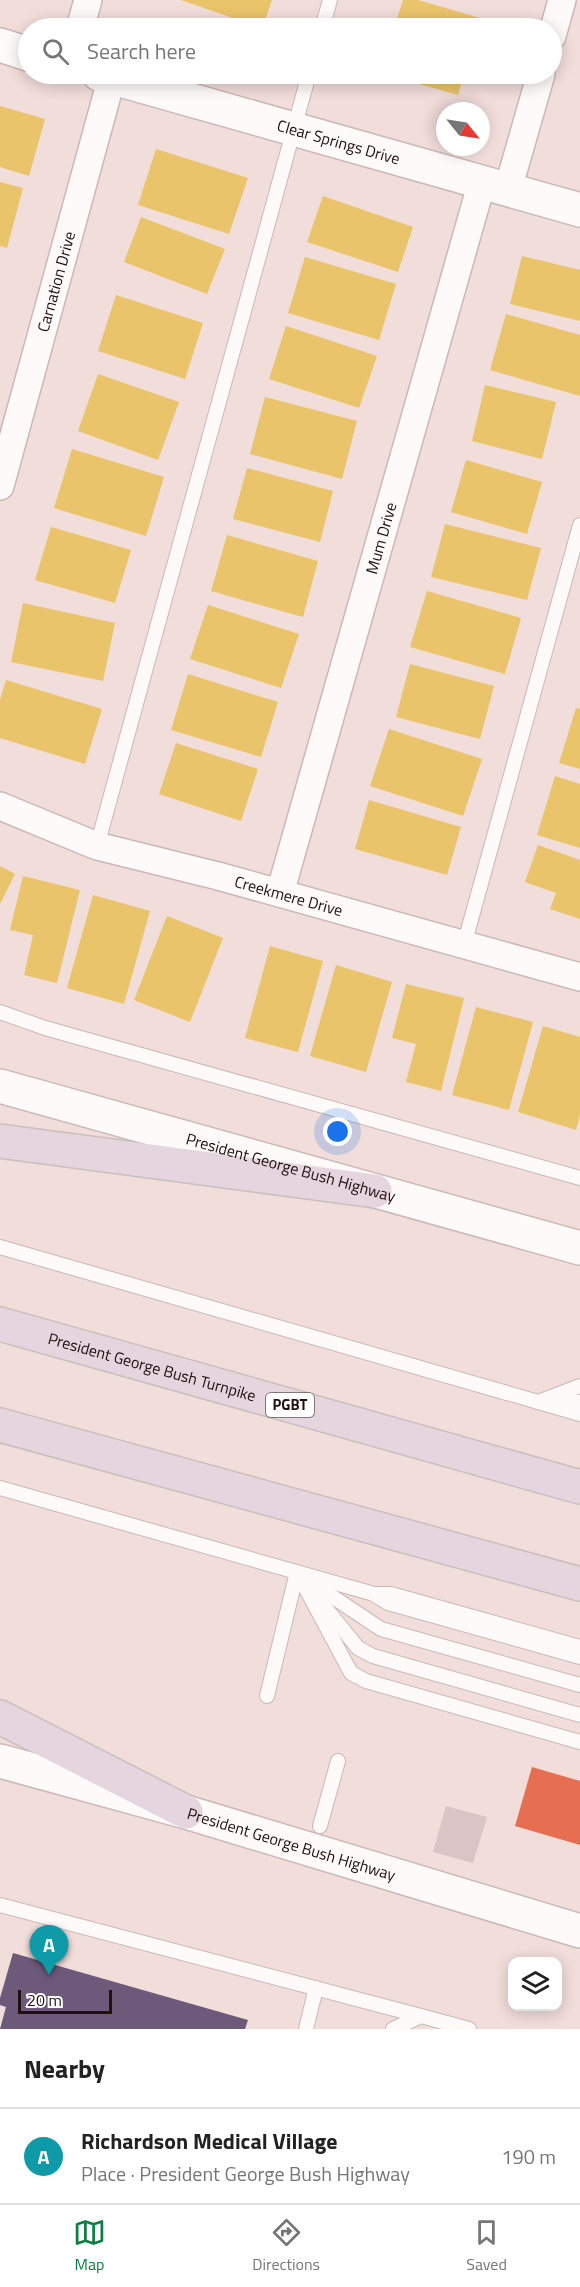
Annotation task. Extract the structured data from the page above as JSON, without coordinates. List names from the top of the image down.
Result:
{
  "streets": {
    "highway": ["President George Bush Turnpike", "PGBT"],
    "main road": ["Clear Springs Drive", "President George Bush Highway"],
    "street": ["Carnation Drive", "Mum Drive", "Creekmere Drive"]
  },
  "crossings": [
    ["Clear Springs Drive", "Mum Drive"],
    ["Mum Drive", "Creekmere Drive"]
  ],
  "scale_bar": "20 m",
  "north": "bottom right",
  "page": {
    "search": "Search here",
    "pins": "A",
    "scale": "20 m",
    "heading": "Nearby",
    "list": [
      {
        "mark": "A",
        "name": "Richardson Medical Village",
        "note": "Place · President George Bush Highway",
        "value": "190 m"
      }
    ],
    "nav": ["Map", "Directions", "Saved"]
  }
}
